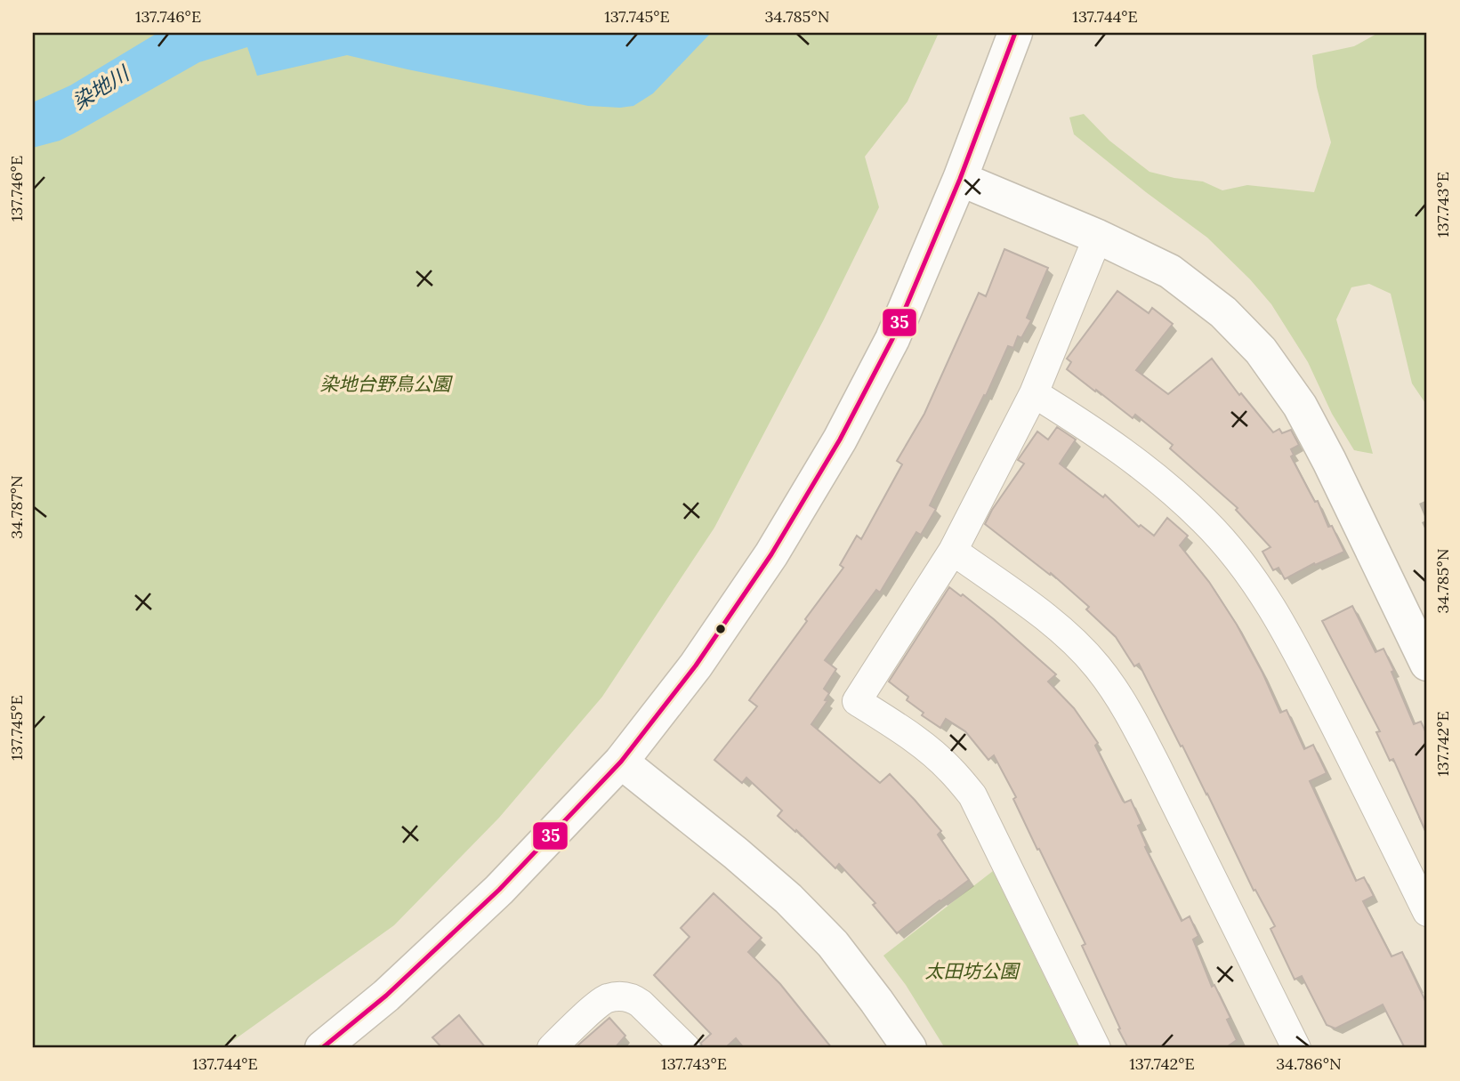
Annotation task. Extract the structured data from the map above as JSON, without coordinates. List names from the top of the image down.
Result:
{
  "water": ["染地川"],
  "parks": ["染地台野鳥公園", "太田坊公園"],
  "lines": ["transit line 35"],
  "coordinates": [
    "137.746°E",
    "137.745°E",
    "34.785°N",
    "137.744°E",
    "137.743°E",
    "34.787°N",
    "137.742°E",
    "34.786°N"
  ]
}
